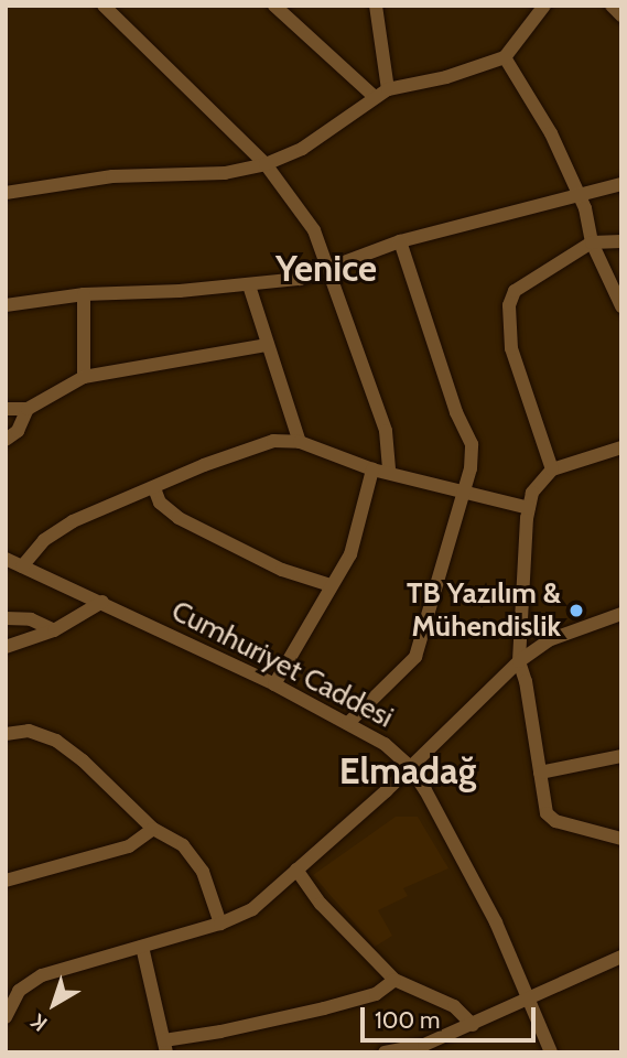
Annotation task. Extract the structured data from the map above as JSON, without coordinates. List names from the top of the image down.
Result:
{
  "streets": {
    "street": ["Cumhuriyet Caddesi"]
  },
  "districts": ["Yenice", "Elmadağ"],
  "places": ["TB Yazılım & Mühendislik"],
  "scale_bar": "100 m",
  "north": "bottom left"
}
